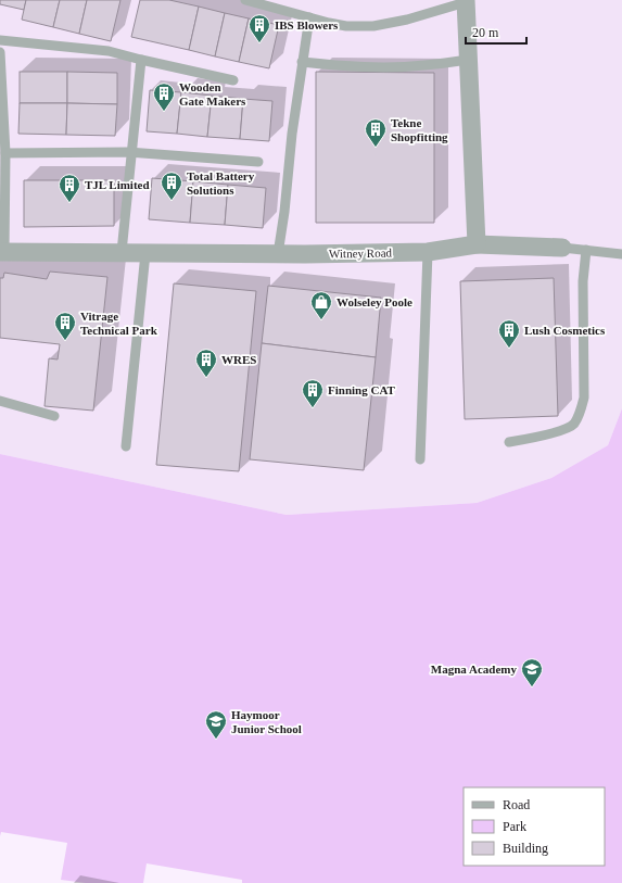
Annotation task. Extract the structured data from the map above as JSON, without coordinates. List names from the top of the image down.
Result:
{
  "streets": {
    "street": ["Witney Road"]
  },
  "places": {
    "building": [
      "IBS Blowers",
      "Wooden Gate Makers",
      "Tekne Shopfitting",
      "Total Battery Solutions",
      "TJL Limited",
      "Vitrage Technical Park",
      "Lush Cosmetics",
      "WRES",
      "Finning CAT"
    ],
    "shop": ["Wolseley Poole"],
    "school or university": ["Magna Academy", "Haymoor Junior School"]
  },
  "legend": ["Road", "Park", "Building"],
  "scale_bar": "20 m"
}
